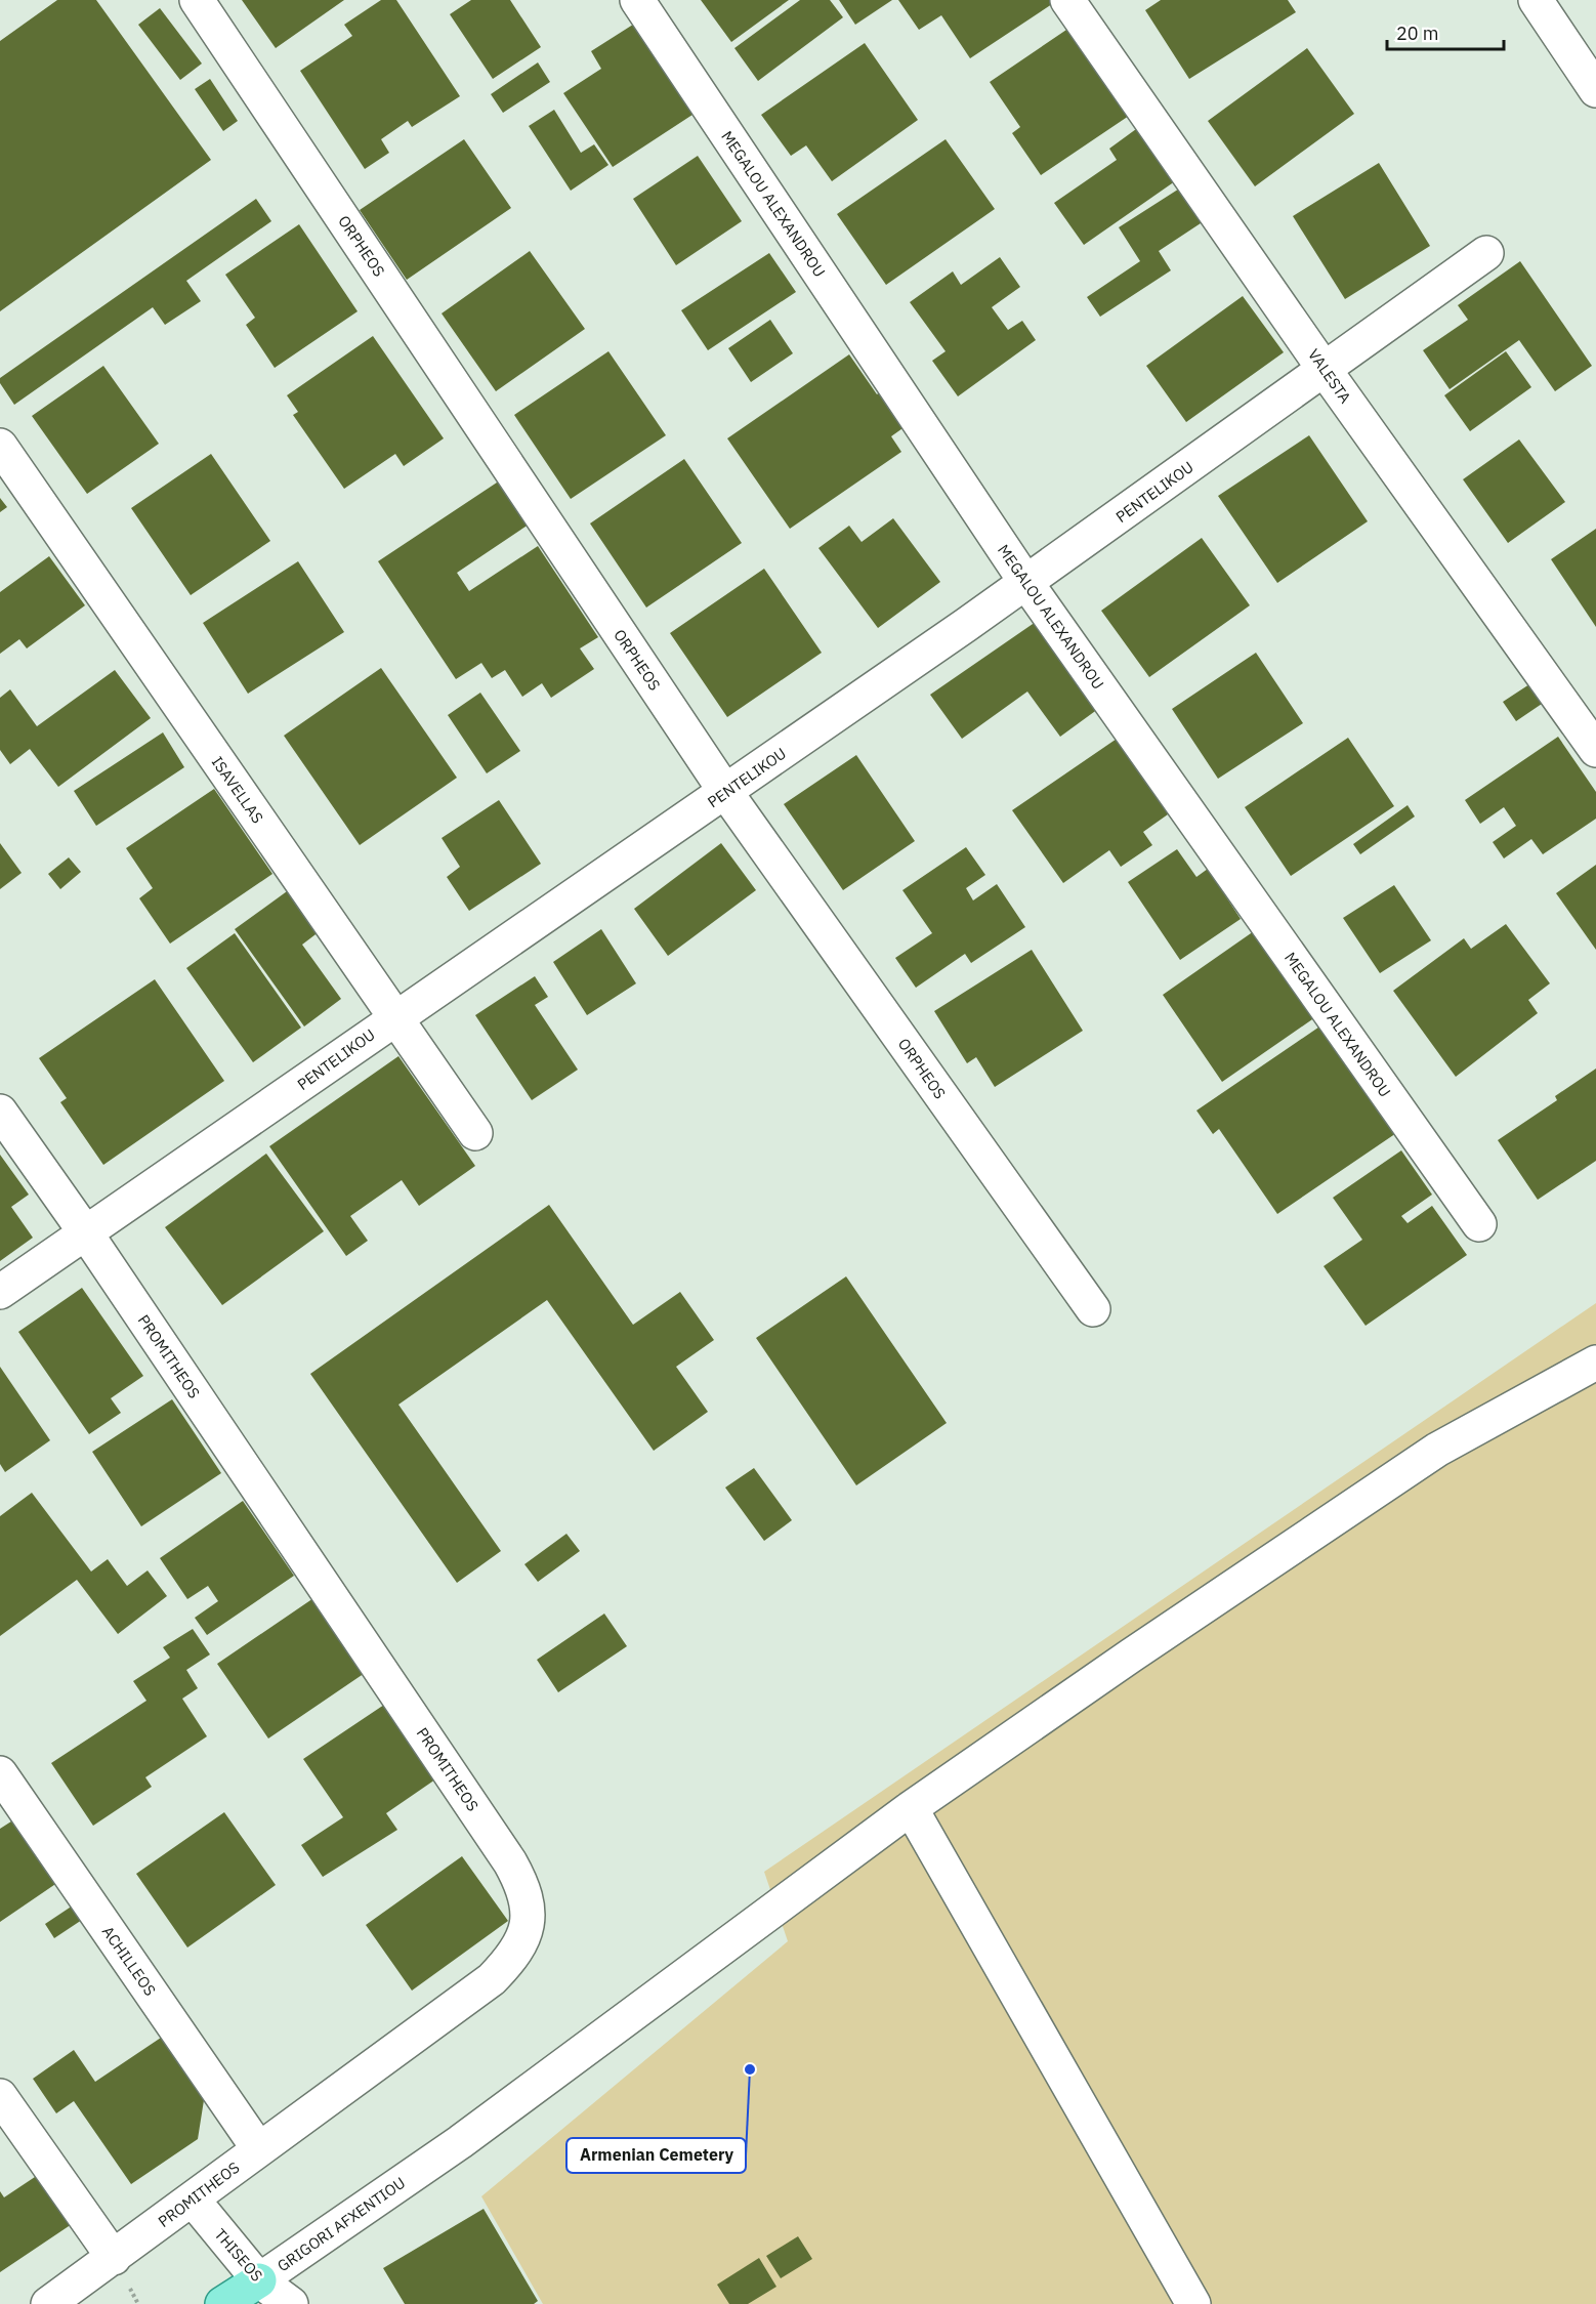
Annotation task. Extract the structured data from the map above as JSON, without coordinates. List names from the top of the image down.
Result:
{
  "streets": {
    "main road": ["GRIGORI AFXENTIOU"],
    "street": [
      "MEGALOU ALEXANDROU",
      "ORPHEOS",
      "VALESTA",
      "PENTELIKOU",
      "ISAVELLAS",
      "PROMITHEOS",
      "ACHILLEOS",
      "THISEOS"
    ]
  },
  "crossings": [
    ["MEGALOU ALEXANDROU", "PENTELIKOU"],
    ["ORPHEOS", "PENTELIKOU"],
    ["VALESTA", "PENTELIKOU"],
    ["PENTELIKOU", "ISAVELLAS"],
    ["PENTELIKOU", "PROMITHEOS"],
    ["PROMITHEOS", "ACHILLEOS"],
    ["PROMITHEOS", "THISEOS"],
    ["GRIGORI AFXENTIOU", "THISEOS"]
  ],
  "places": ["Armenian Cemetery"],
  "scale_bar": "20 m"
}
